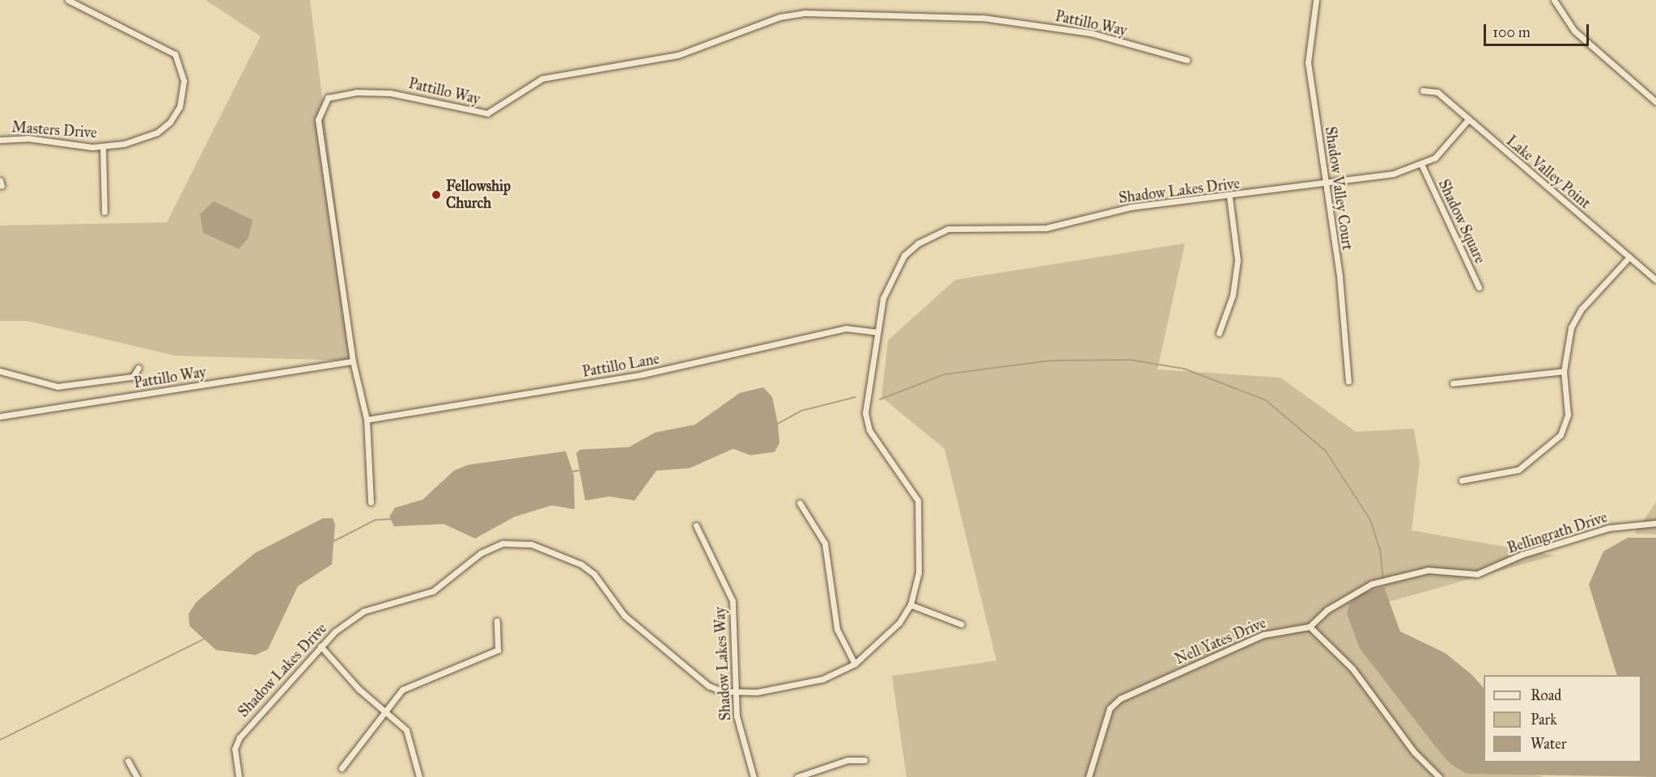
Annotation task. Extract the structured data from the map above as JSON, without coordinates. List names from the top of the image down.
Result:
{
  "streets": {
    "street": [
      "Pattillo Way",
      "Masters Drive",
      "Lake Valley Point",
      "Shadow Valley Court",
      "Shadow Lakes Drive",
      "Shadow Square",
      "Pattillo Lane",
      "Bellingrath Drive",
      "Nell Yates Drive",
      "Shadow Lakes Way"
    ]
  },
  "crossings": [
    ["Shadow Valley Court", "Shadow Lakes Drive"],
    ["Shadow Lakes Drive", "Shadow Square"],
    ["Shadow Lakes Drive", "Pattillo Lane"],
    ["Shadow Lakes Drive", "Shadow Lakes Way"],
    ["Bellingrath Drive", "Nell Yates Drive"]
  ],
  "places": ["Fellowship Church"],
  "legend": ["Road", "Park", "Water"],
  "scale_bar": "100 m"
}
